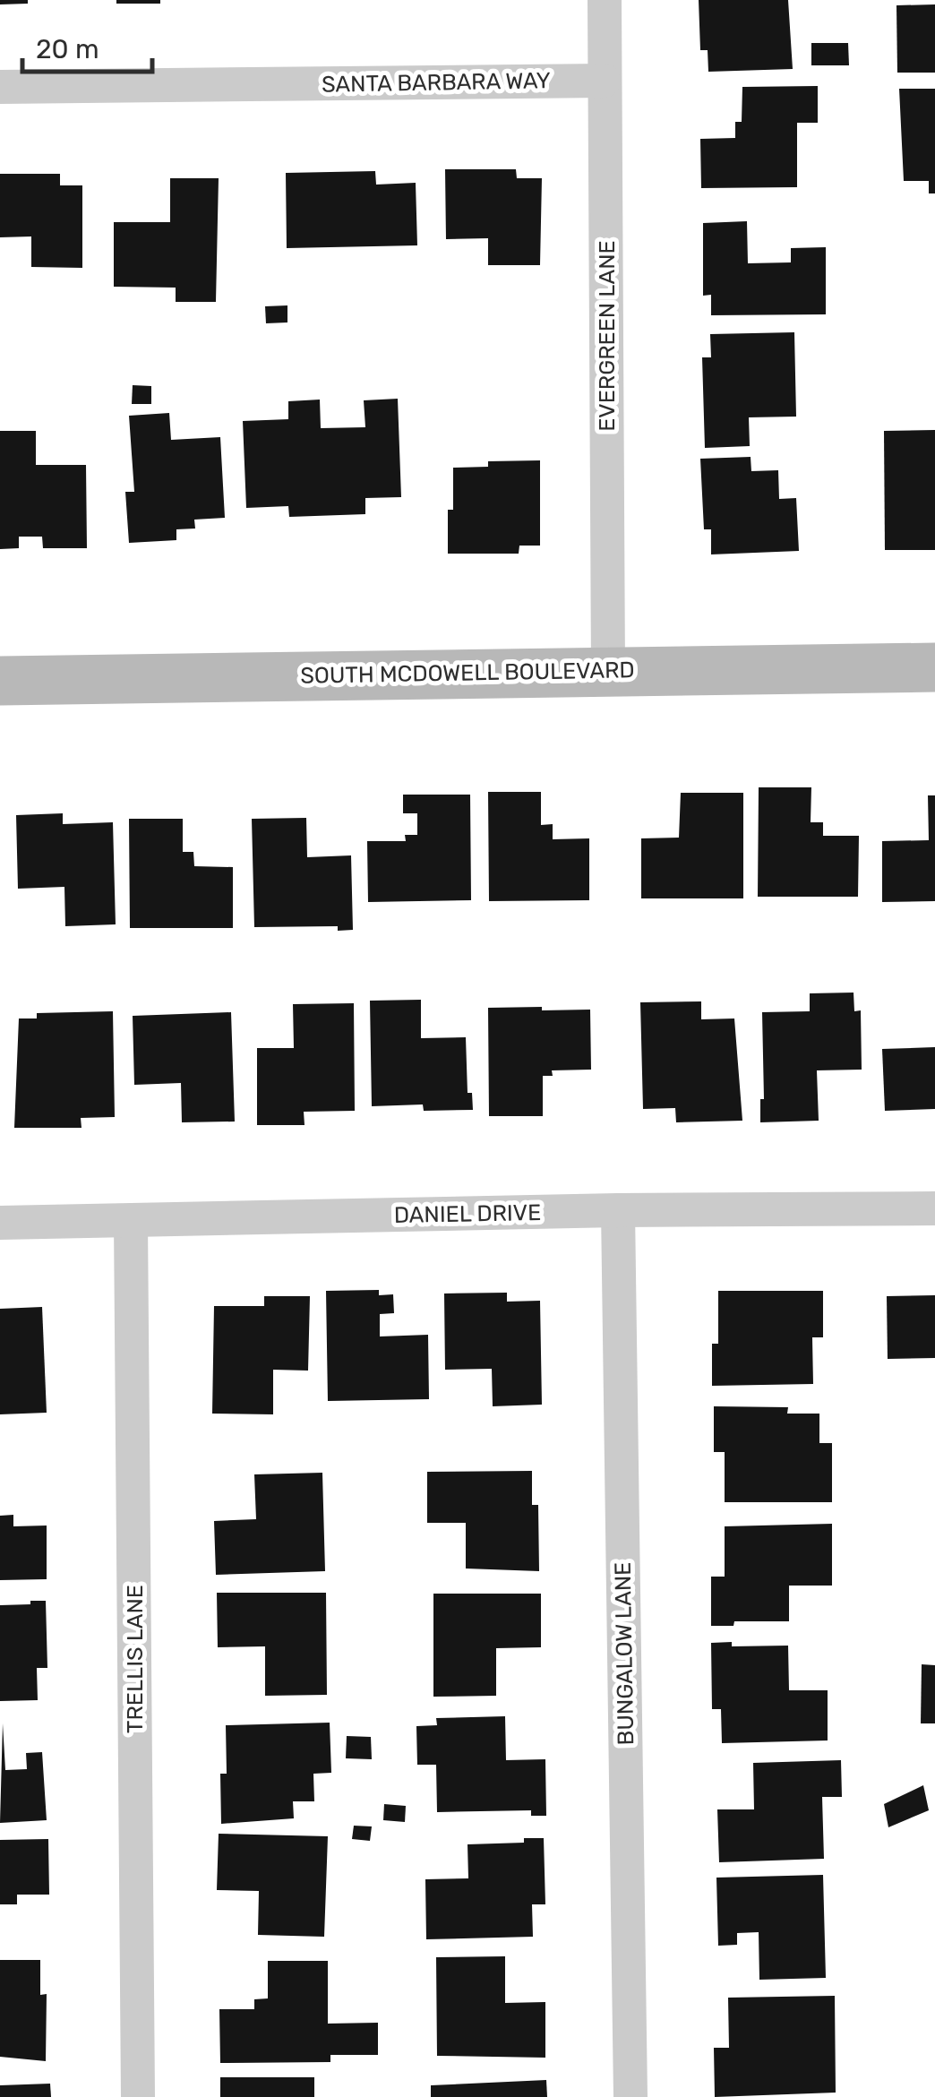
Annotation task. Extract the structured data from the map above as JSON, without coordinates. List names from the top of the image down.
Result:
{
  "streets": {
    "main road": ["SOUTH MCDOWELL BOULEVARD"],
    "street": [
      "SANTA BARBARA WAY",
      "EVERGREEN LANE",
      "DANIEL DRIVE",
      "BUNGALOW LANE",
      "TRELLIS LANE"
    ]
  },
  "crossings": [
    ["SANTA BARBARA WAY", "EVERGREEN LANE"],
    ["EVERGREEN LANE", "SOUTH MCDOWELL BOULEVARD"],
    ["DANIEL DRIVE", "BUNGALOW LANE"],
    ["DANIEL DRIVE", "TRELLIS LANE"]
  ],
  "scale_bar": "20 m"
}
